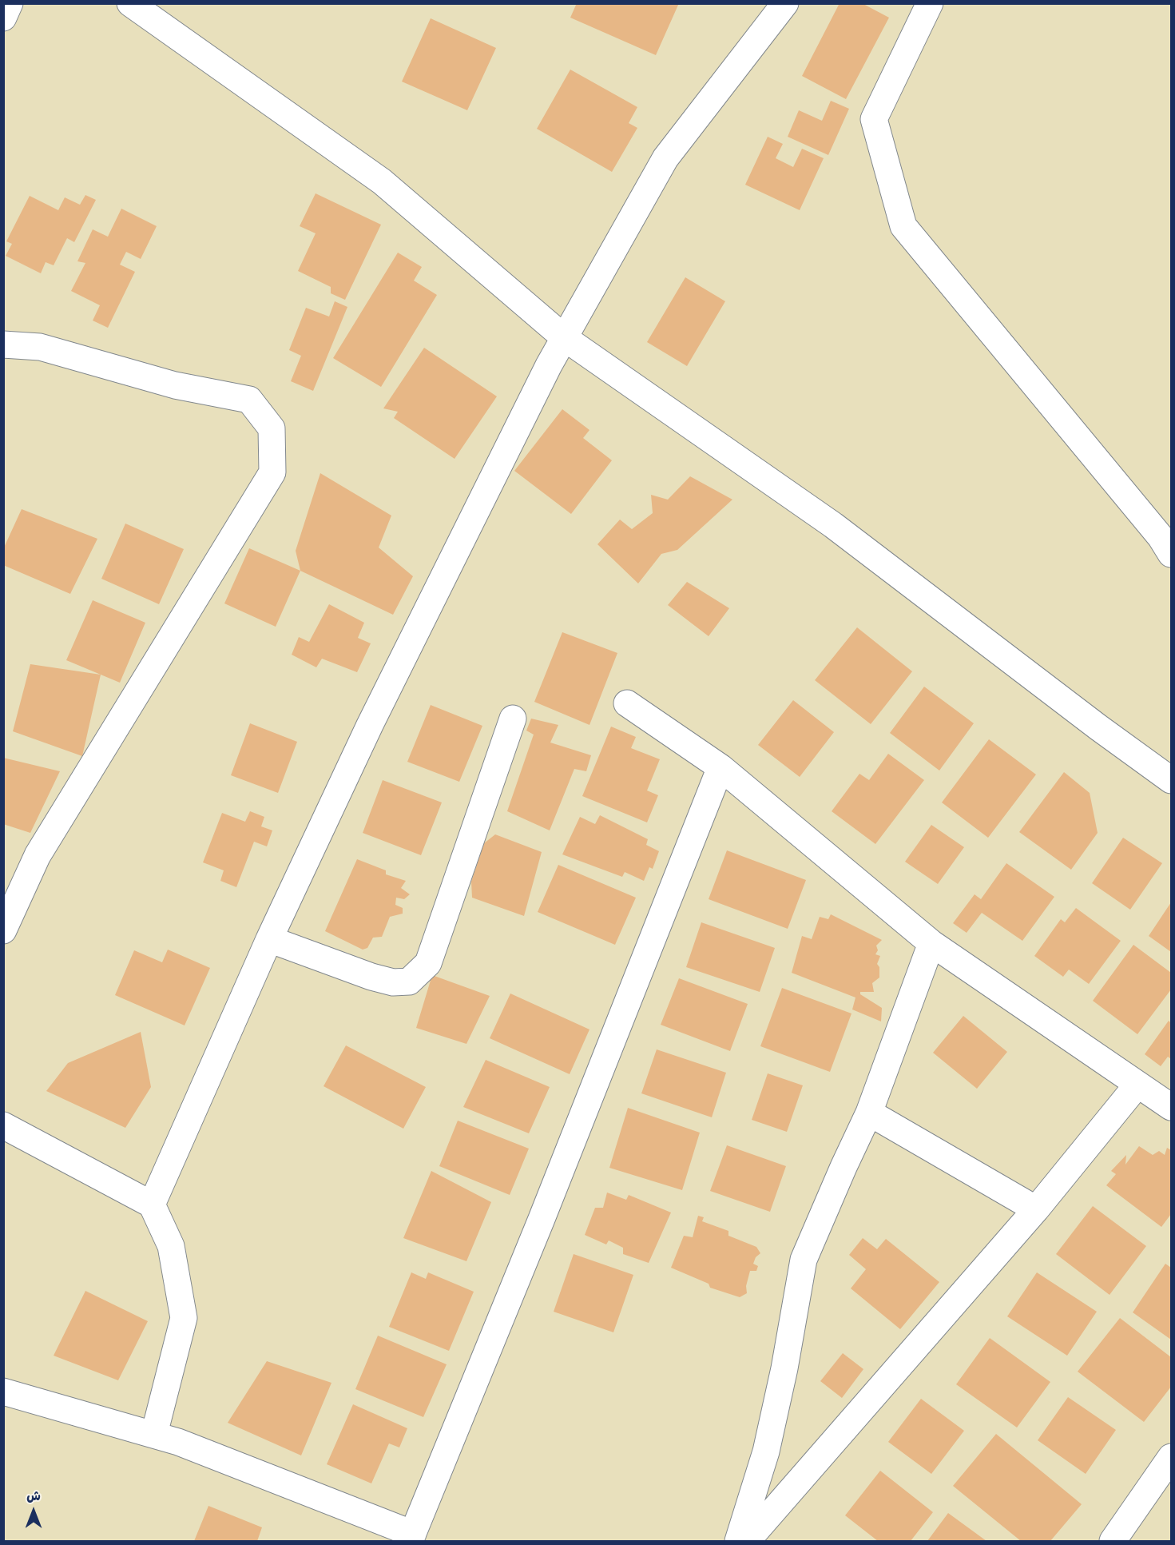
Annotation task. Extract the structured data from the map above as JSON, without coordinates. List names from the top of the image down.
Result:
{
  "north": "top"
}
